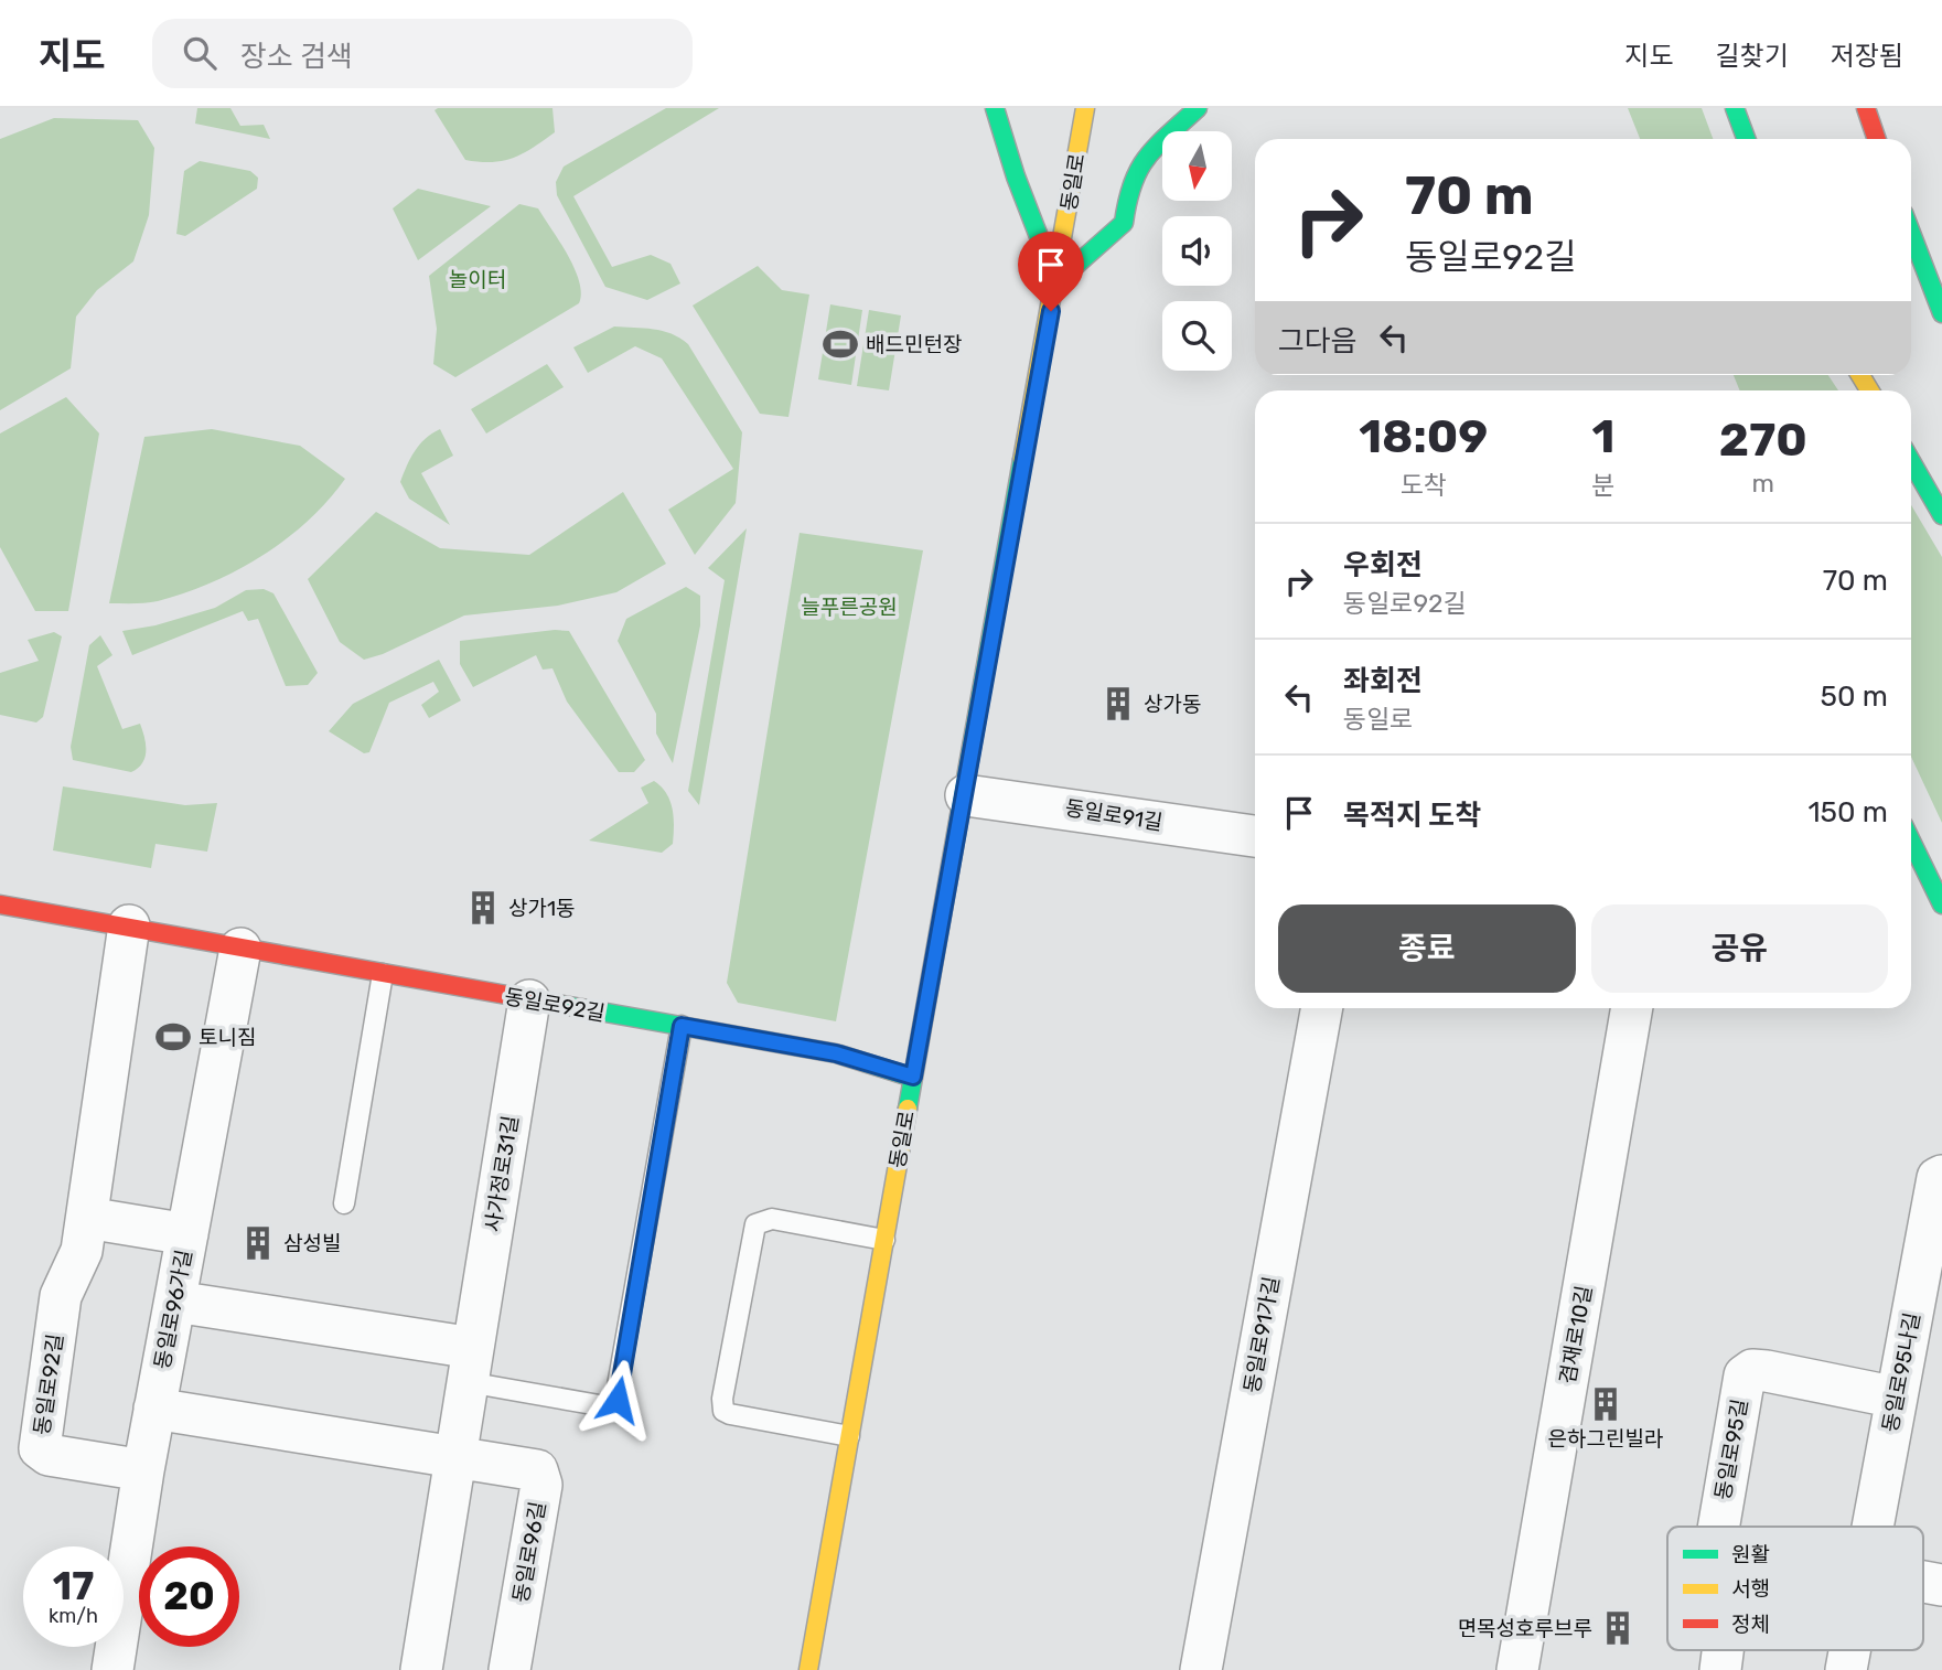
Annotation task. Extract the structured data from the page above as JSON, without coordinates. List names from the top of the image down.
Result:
{
  "streets": {
    "main road": ["동일로", "동일로92길"],
    "street": [
      "동일로91길",
      "사가정로31길",
      "동일로96가길",
      "동일로91가길",
      "겸재로10길",
      "동일로95나길",
      "동일로95길",
      "동일로96길"
    ]
  },
  "crossings": [
    ["동일로", "동일로91길"],
    ["동일로", "동일로92길"],
    ["동일로92길", "사가정로31길"],
    ["동일로92길", "동일로96가길"],
    ["사가정로31길", "동일로96길"],
    ["동일로95나길", "동일로95길"]
  ],
  "parks": ["놀이터", "늘푸른공원"],
  "places": {
    "sports": ["배드민턴장", "토니짐"],
    "building": [
      "상가동",
      "상가1동",
      "삼성빌",
      "은하그린빌라",
      "면목성호루브루"
    ]
  },
  "legend": ["원활", "서행", "정체"],
  "north": "bottom",
  "page": {
    "header": "지도",
    "search": "장소 검색",
    "nav": ["지도", "길찾기", "저장됨"],
    "turn": ["70 m", "동일로92길"],
    "then": "그다음",
    "eta": [
      "18:09",
      "도착",
      "1",
      "분",
      "270",
      "m"
    ],
    "list": [
      {
        "name": "우회전",
        "note": "동일로92길",
        "value": "70 m"
      },
      {
        "name": "좌회전",
        "note": "동일로",
        "value": "50 m"
      },
      {
        "name": "목적지 도착",
        "value": "150 m"
      }
    ],
    "buttons": ["종료", "공유"],
    "speed": "17 km/h",
    "limit": "20"
  }
}
